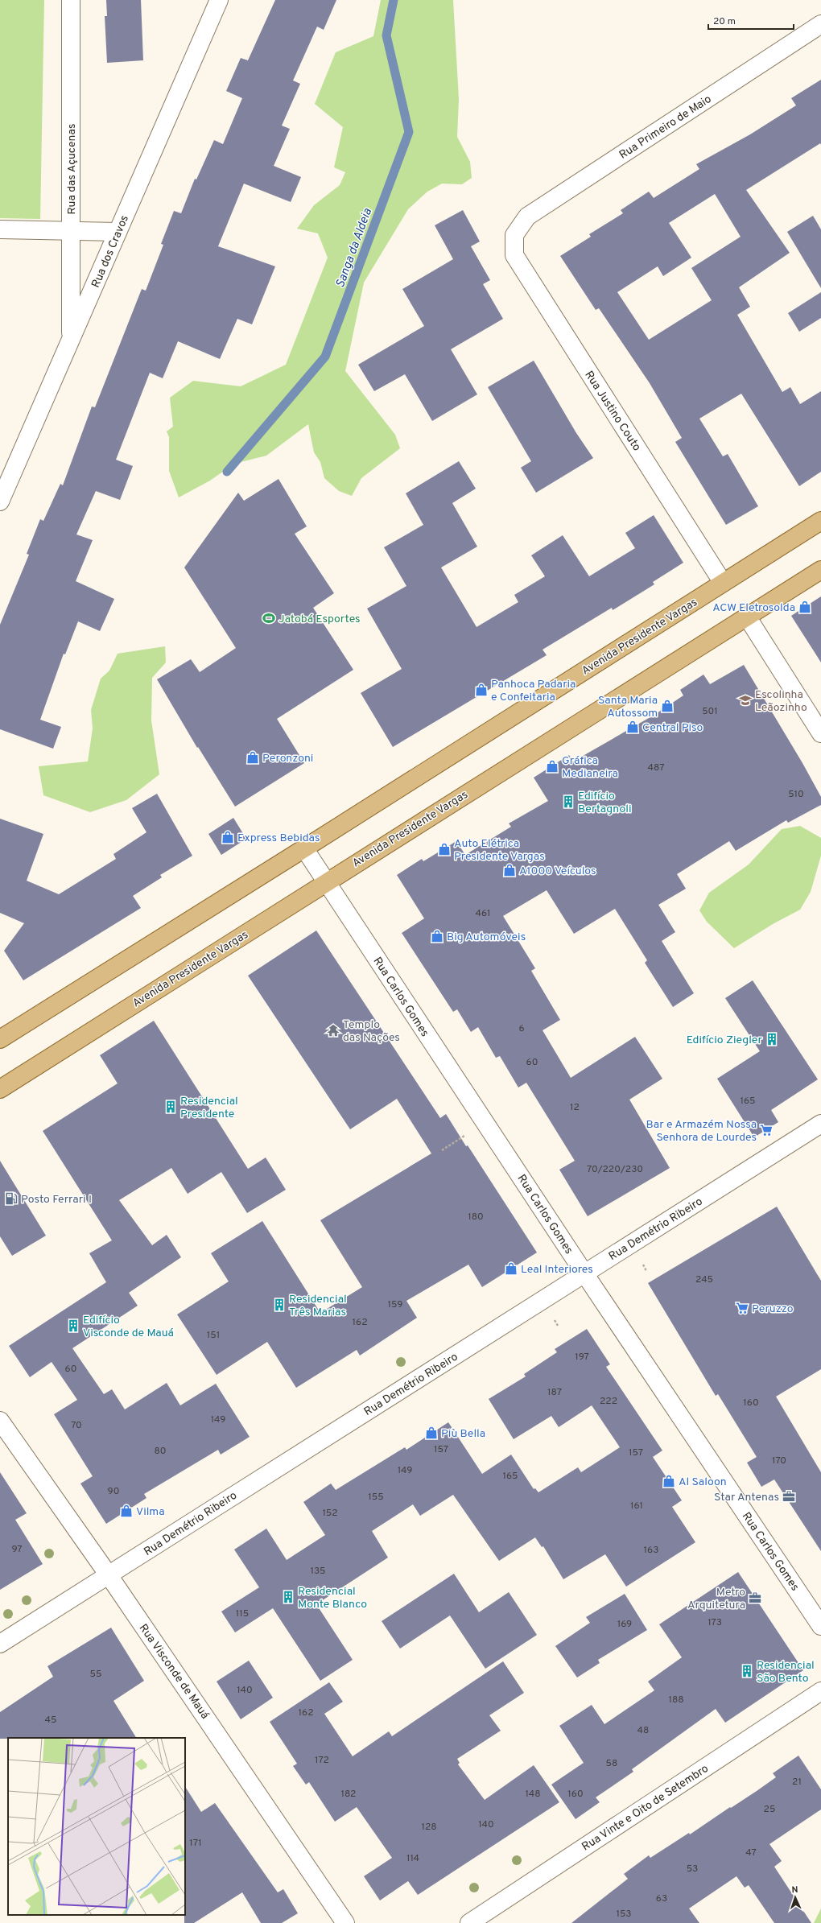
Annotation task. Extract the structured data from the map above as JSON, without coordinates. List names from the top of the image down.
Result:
{
  "streets": {
    "main road": ["Avenida Presidente Vargas"],
    "street": [
      "Rua Primeiro de Maio",
      "Rua das Açucenas",
      "Rua dos Cravos",
      "Rua Justino Couto",
      "Rua Carlos Gomes",
      "Rua Demétrio Ribeiro",
      "Rua Visconde de Mauá",
      "Rua Vinte e Oito de Setembro"
    ]
  },
  "crossings": [
    ["Rua Primeiro de Maio", "Rua Justino Couto"],
    ["Rua das Açucenas", "Rua dos Cravos"],
    ["Rua Justino Couto", "Avenida Presidente Vargas"],
    ["Avenida Presidente Vargas", "Rua Carlos Gomes"],
    ["Rua Carlos Gomes", "Rua Demétrio Ribeiro"],
    ["Rua Demétrio Ribeiro", "Rua Visconde de Mauá"]
  ],
  "water": ["Sanga da Aldeia"],
  "places": {
    "shop": [
      "ACW Eletrosolda",
      "Panhoca Padaria e Confeitaria",
      "Santa Maria Autossom",
      "Central Piso",
      "Peronzoni",
      "Gráfica Medianeira",
      "Express Bebidas",
      "Auto Elétrica Presidente Vargas",
      "A1000 Veículos",
      "Big Automóveis",
      "Leal Interiores",
      "Più Bella",
      "Al Saloon",
      "Vilma"
    ],
    "sports": ["Jatobá Esportes"],
    "school or university": ["Escolinha Leãozinho"],
    "building": [
      "Edifício Bertagnoli",
      "Edifício Ziegler",
      "Residencial Presidente",
      "Residencial Três Marias",
      "Edifício Visconde de Mauá",
      "Residencial Monte Blanco",
      "Residencial São Bento"
    ],
    "temple": ["Templo das Nações"],
    "supermarket": ["Bar e Armazém Nossa Senhora de Lourdes", "Peruzzo"],
    "fuel station": ["Posto Ferrari I"],
    "office": ["Star Antenas", "Metro Arquitetura"]
  },
  "house_numbers": [
    "501",
    "487",
    "510",
    "461",
    "6",
    "60",
    "165",
    "12",
    "70/220/230",
    "180",
    "245",
    "159",
    "162",
    "151",
    "197",
    "60",
    "187",
    "222",
    "160",
    "149",
    "70",
    "157",
    "80",
    "157",
    "170",
    "149",
    "165",
    "90",
    "155",
    "161",
    "152",
    "97",
    "163",
    "135",
    "115",
    "173",
    "169",
    "55",
    "140",
    "188",
    "162",
    "45",
    "48",
    "172",
    "58",
    "21",
    "182",
    "148",
    "160",
    "25",
    "140",
    "128",
    "171",
    "47",
    "114",
    "53",
    "63",
    "153"
  ],
  "scale_bar": "20 m",
  "north": "top"
}
